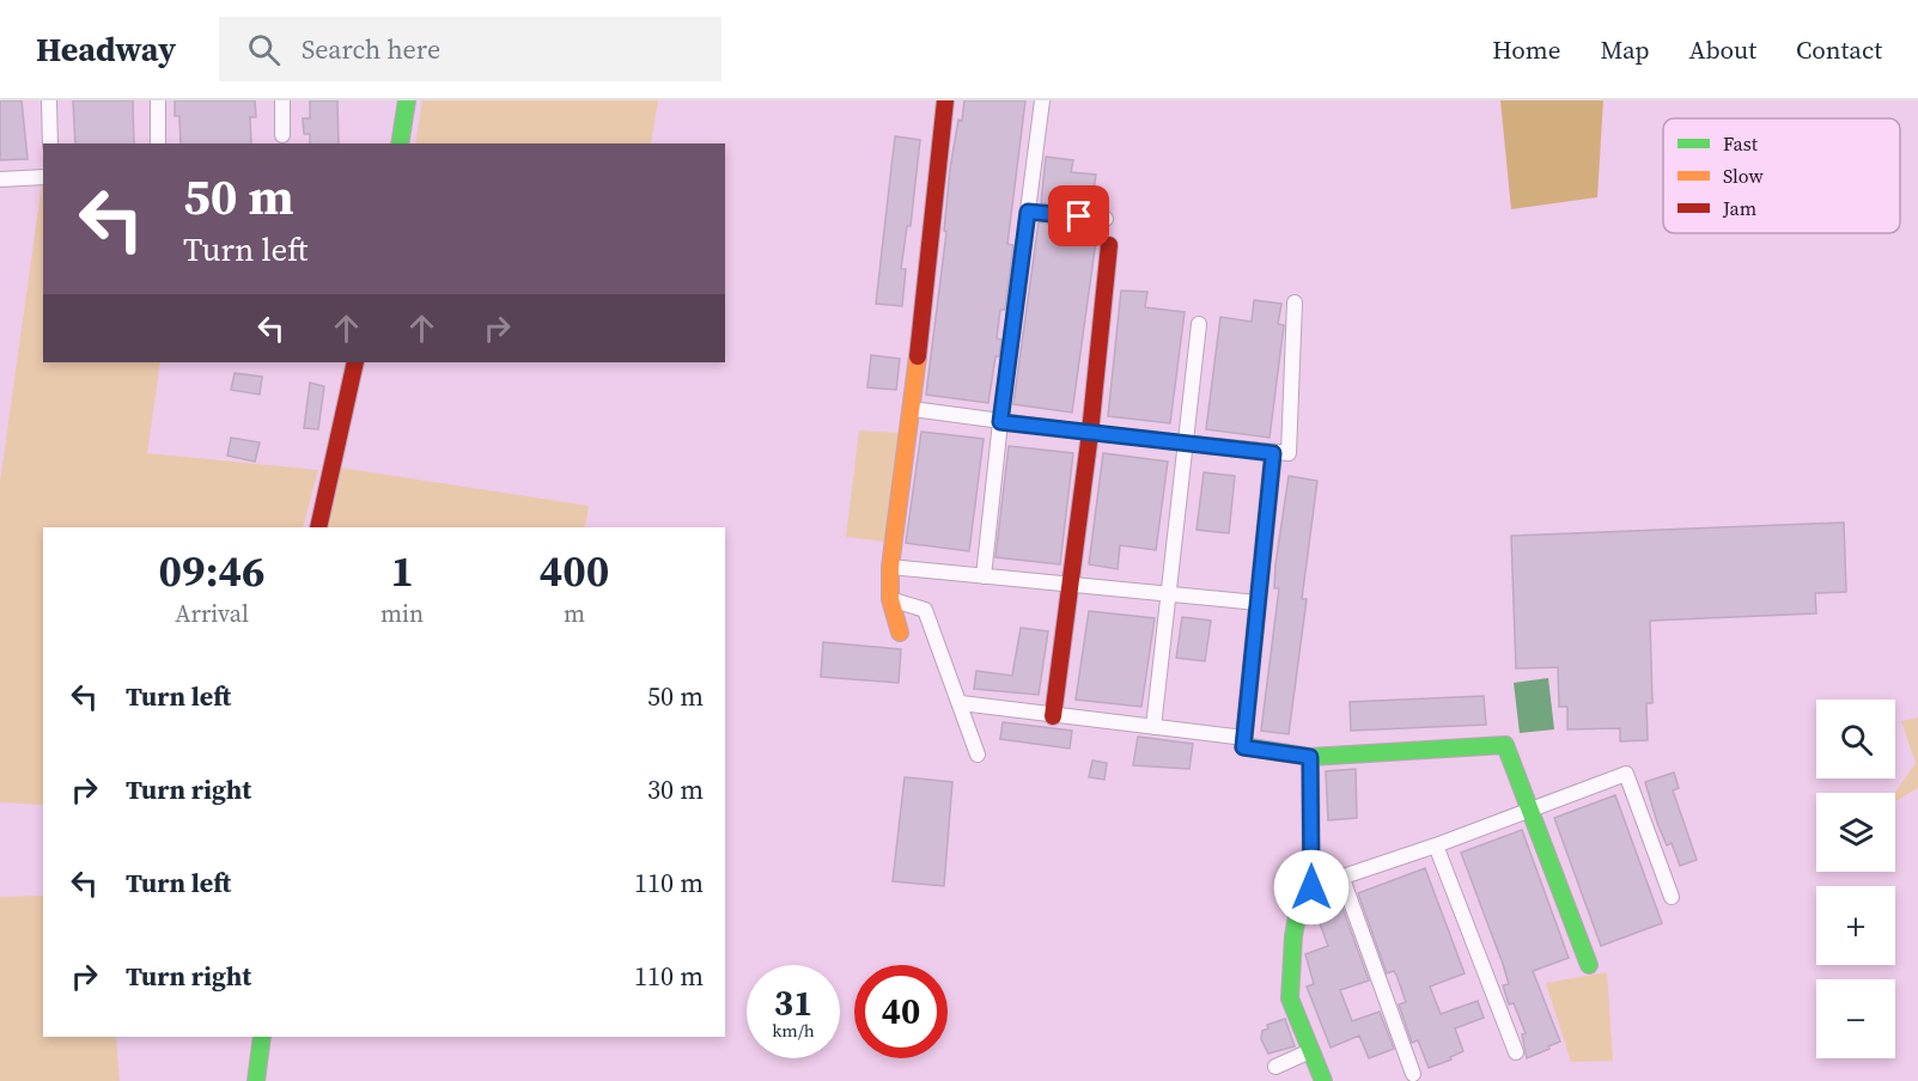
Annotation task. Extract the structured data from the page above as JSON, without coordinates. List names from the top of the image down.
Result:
{
  "legend": ["Fast", "Slow", "Jam"],
  "page": {
    "header": "Headway",
    "search": "Search here",
    "nav": [
      "Home",
      "Map",
      "About",
      "Contact"
    ],
    "turn": ["50 m", "Turn left"],
    "eta": [
      "09:46",
      "Arrival",
      "1",
      "min",
      "400",
      "m"
    ],
    "list": [
      {
        "name": "Turn left",
        "value": "50 m"
      },
      {
        "name": "Turn right",
        "value": "30 m"
      },
      {
        "name": "Turn left",
        "value": "110 m"
      },
      {
        "name": "Turn right",
        "value": "110 m"
      }
    ],
    "map_buttons": ["+", "−"],
    "speed": "31 km/h",
    "limit": "40"
  }
}
